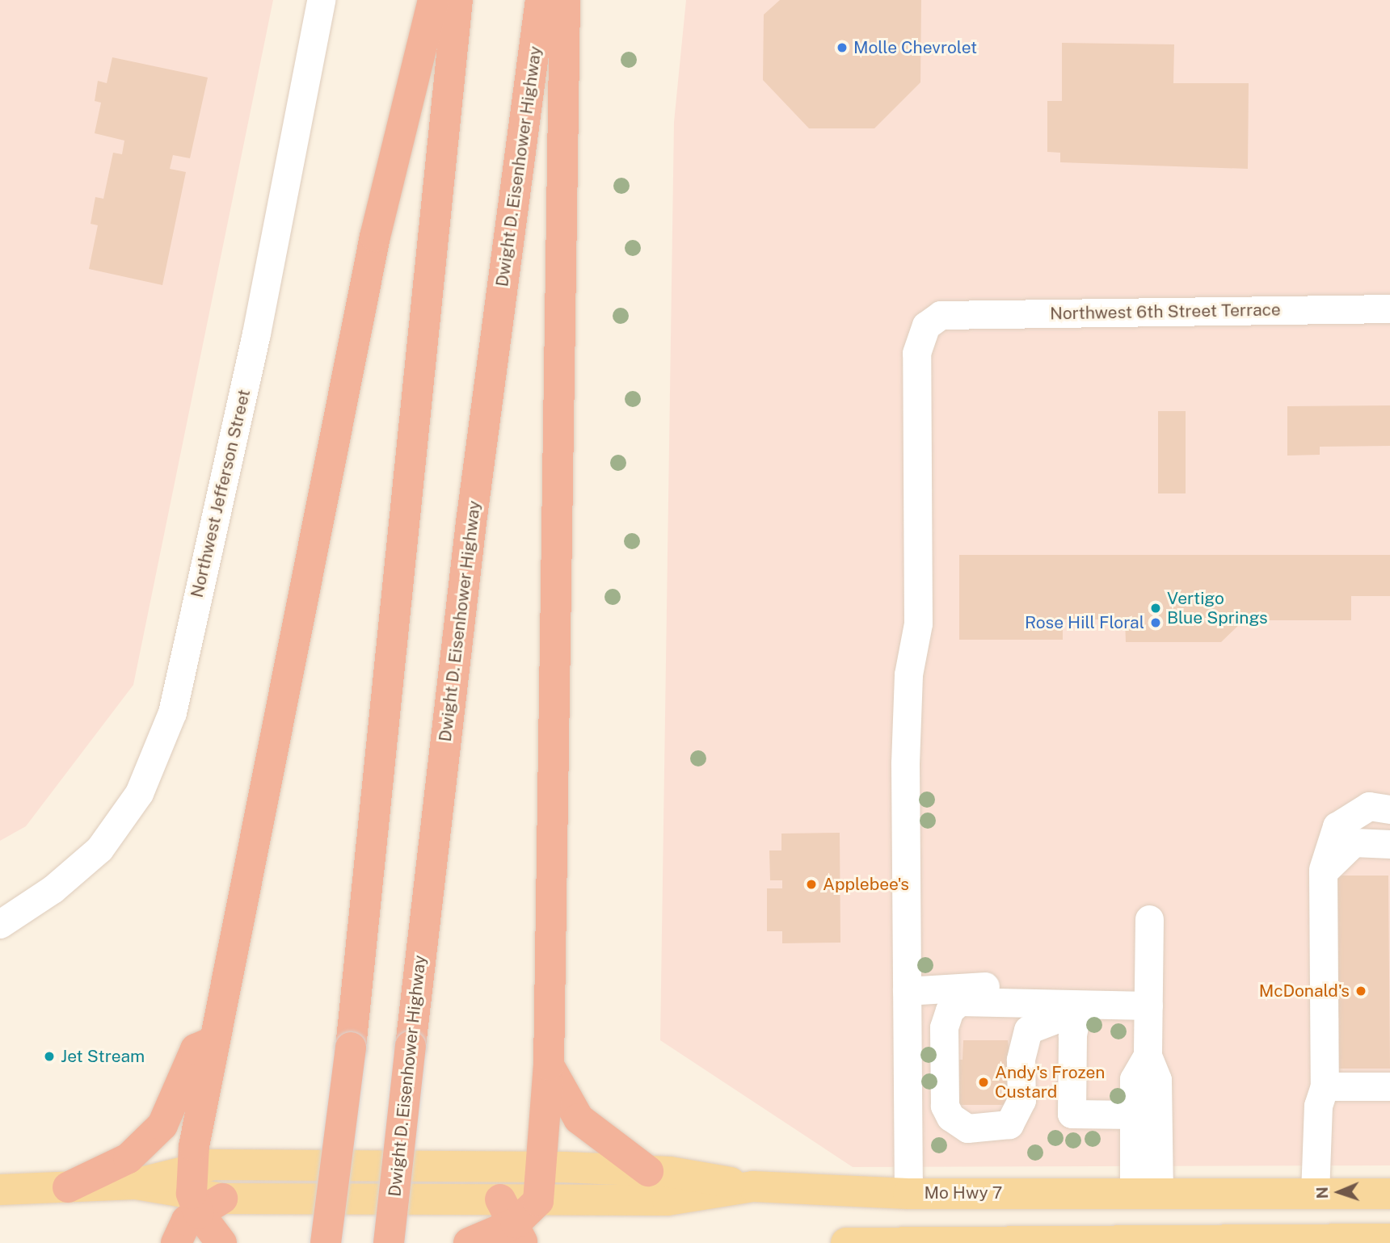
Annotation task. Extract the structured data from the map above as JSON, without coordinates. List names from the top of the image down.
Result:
{
  "streets": {
    "highway": ["Dwight D. Eisenhower Highway"],
    "main road": ["Mo Hwy 7"],
    "street": ["Northwest 6th Street Terrace", "Northwest Jefferson Street"]
  },
  "places": [
    "Molle Chevrolet",
    "Vertigo Blue Springs",
    "Rose Hill Floral",
    "Applebee's",
    "McDonald's",
    "Jet Stream",
    "Andy's Frozen Custard"
  ],
  "north": "left"
}
